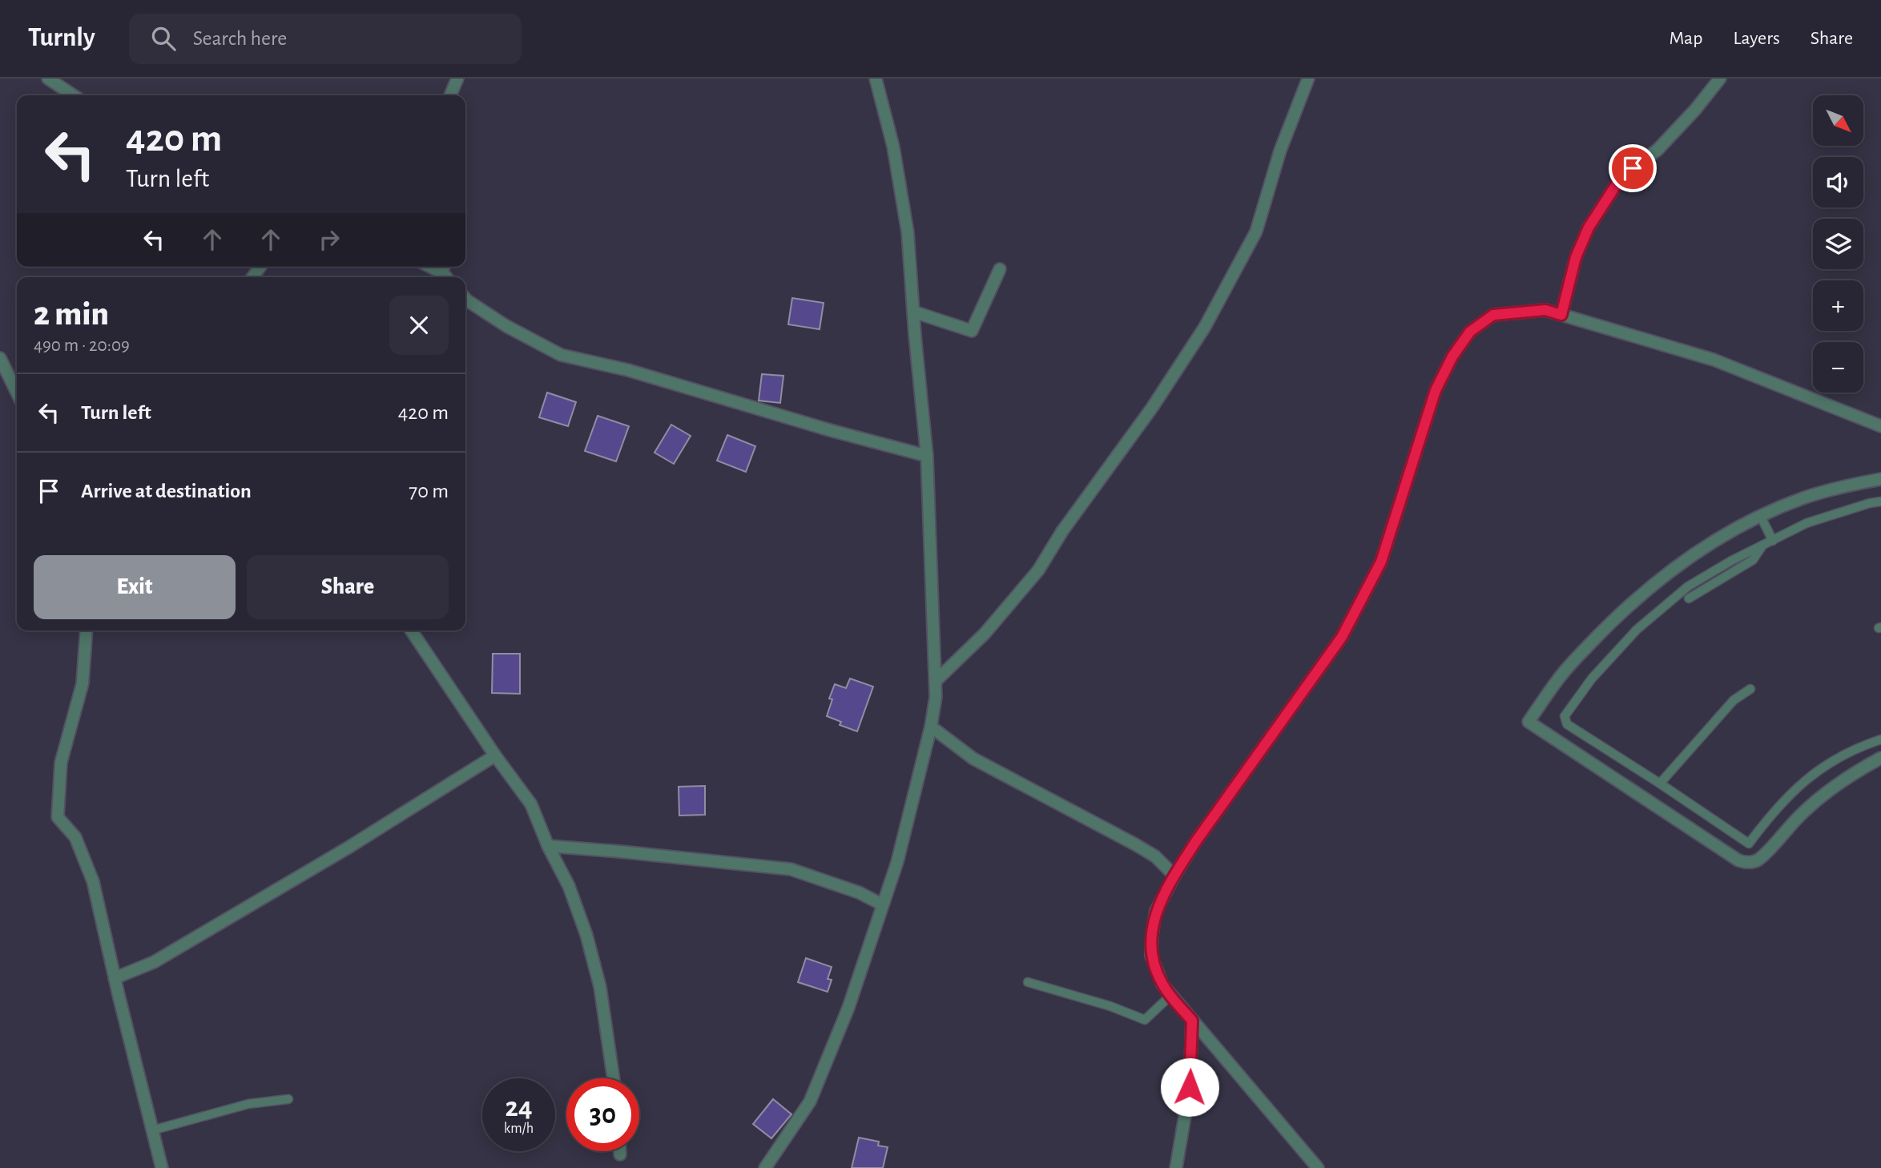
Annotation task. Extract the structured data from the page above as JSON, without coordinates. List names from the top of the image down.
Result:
{
  "north": "bottom right",
  "page": {
    "header": "Turnly",
    "search": "Search here",
    "nav": ["Map", "Layers", "Share"],
    "map_buttons": ["+", "−"],
    "turn": ["420 m", "Turn left"],
    "heading": ["2 min", "490 m · 20:09"],
    "list": [
      {
        "name": "Turn left",
        "value": "420 m"
      },
      {
        "name": "Arrive at destination",
        "value": "70 m"
      }
    ],
    "buttons": ["Exit", "Share"],
    "speed": "24 km/h",
    "limit": "30"
  }
}
